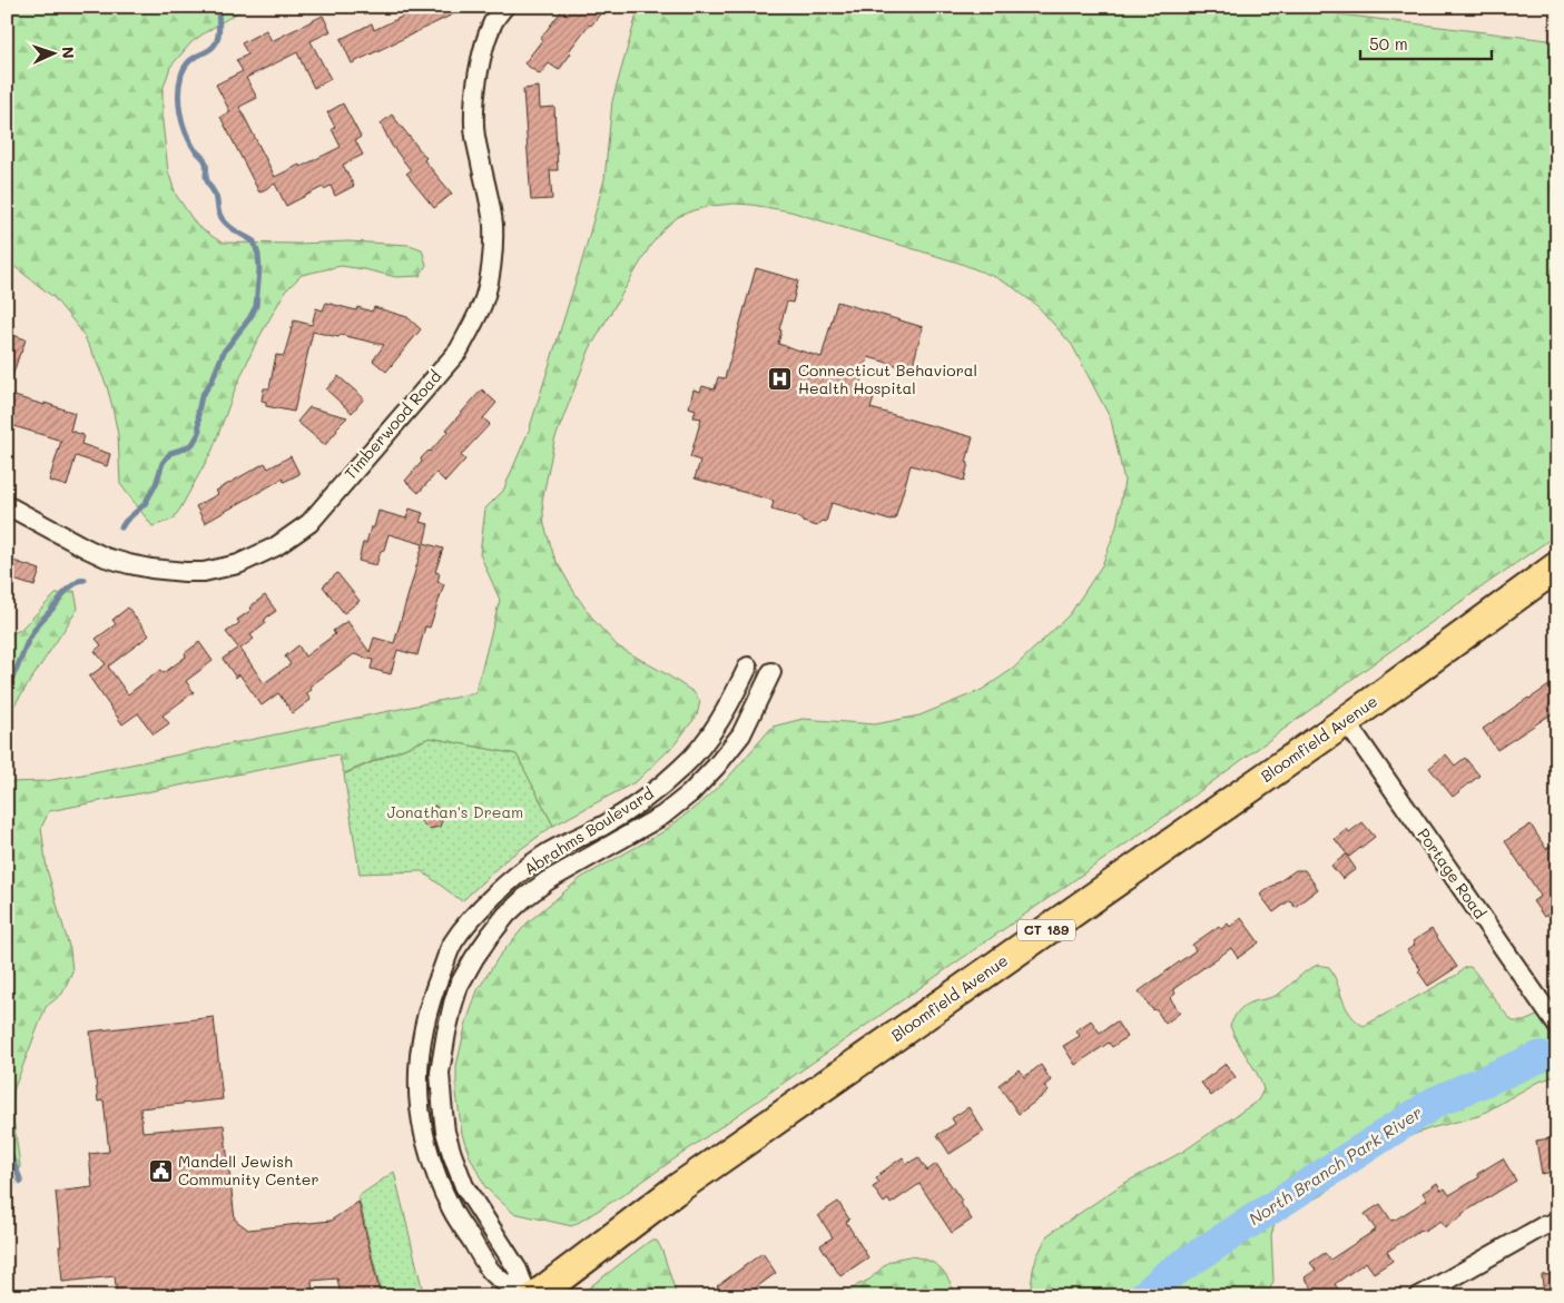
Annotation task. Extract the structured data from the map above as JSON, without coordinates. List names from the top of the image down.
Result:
{
  "streets": {
    "main road": ["Bloomfield Avenue", "CT 189"],
    "street": ["Timberwood Road", "Abrahms Boulevard", "Portage Road"]
  },
  "crossings": [
    ["Bloomfield Avenue", "Portage Road"]
  ],
  "water": ["North Branch Park River"],
  "parks": ["Jonathan's Dream"],
  "places": {
    "hospital": ["Connecticut Behavioral Health Hospital"],
    "public building": ["Mandell Jewish Community Center"]
  },
  "scale_bar": "50 m",
  "north": "right"
}
